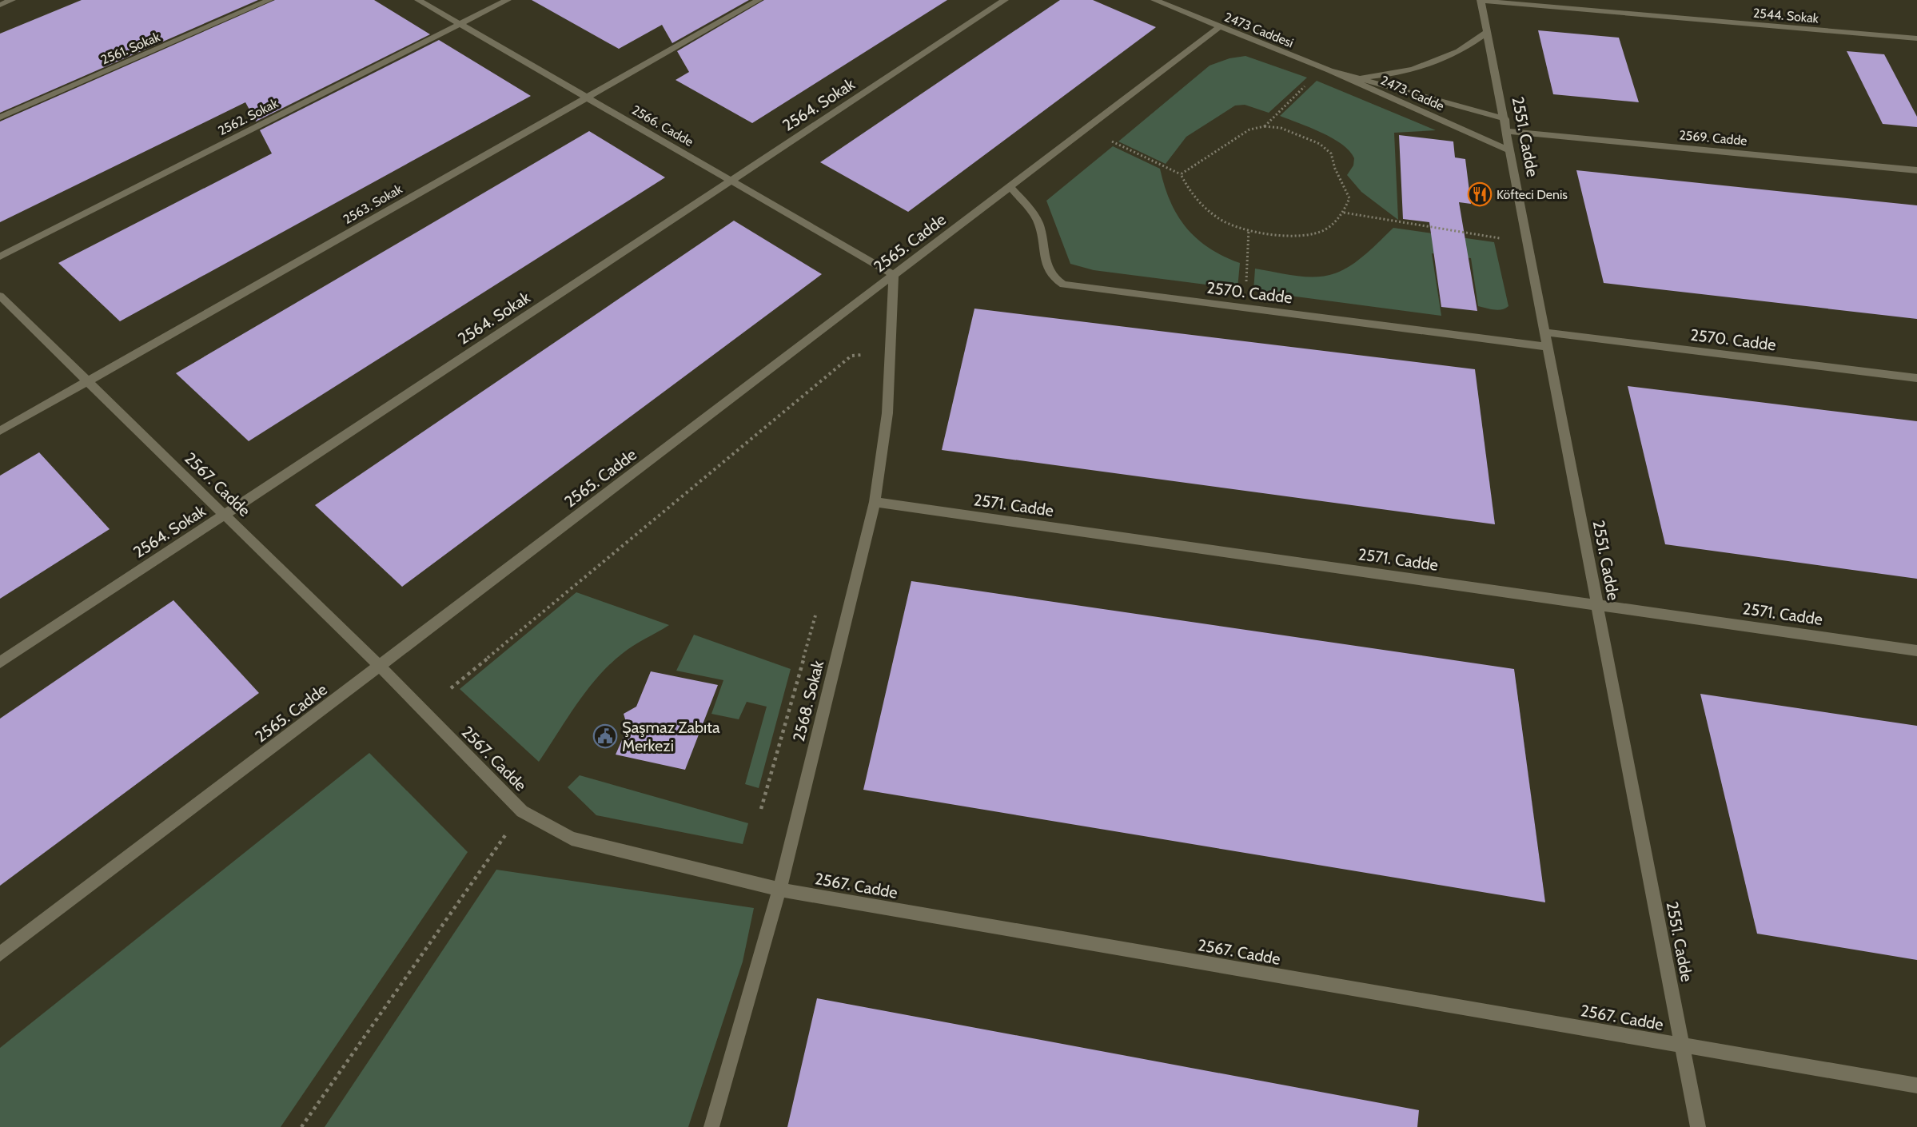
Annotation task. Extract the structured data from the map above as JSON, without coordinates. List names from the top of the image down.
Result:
{
  "streets": {
    "street": [
      "2544. Sokak",
      "2473 Caddesi",
      "2561. Sokak",
      "2473. Cadde",
      "2564. Sokak",
      "2562. Sokak",
      "2566. Cadde",
      "2551. Cadde",
      "2569. Cadde",
      "2563. Sokak",
      "2565. Cadde",
      "2570. Cadde",
      "2567. Cadde",
      "2571. Cadde",
      "2568. Sokak"
    ]
  },
  "crossings": [
    ["2544. Sokak", "2551. Cadde"],
    ["2473 Caddesi", "2473. Cadde"],
    ["2473 Caddesi", "2565. Cadde"],
    ["2473. Cadde", "2551. Cadde"],
    ["2473. Cadde", "2569. Cadde"],
    ["2564. Sokak", "2566. Cadde"],
    ["2564. Sokak", "2567. Cadde"],
    ["2562. Sokak", "2566. Cadde"],
    ["2566. Cadde", "2563. Sokak"],
    ["2566. Cadde", "2565. Cadde"],
    ["2566. Cadde", "2568. Sokak"],
    ["2551. Cadde", "2569. Cadde"],
    ["2551. Cadde", "2570. Cadde"],
    ["2551. Cadde", "2567. Cadde"],
    ["2551. Cadde", "2571. Cadde"],
    ["2563. Sokak", "2567. Cadde"],
    ["2565. Cadde", "2570. Cadde"],
    ["2565. Cadde", "2567. Cadde"],
    ["2565. Cadde", "2568. Sokak"],
    ["2567. Cadde", "2568. Sokak"],
    ["2571. Cadde", "2568. Sokak"]
  ],
  "places": {
    "restaurant": ["Köfteci Denis"],
    "public building": ["Şaşmaz Zabıta Merkezi"]
  }
}
